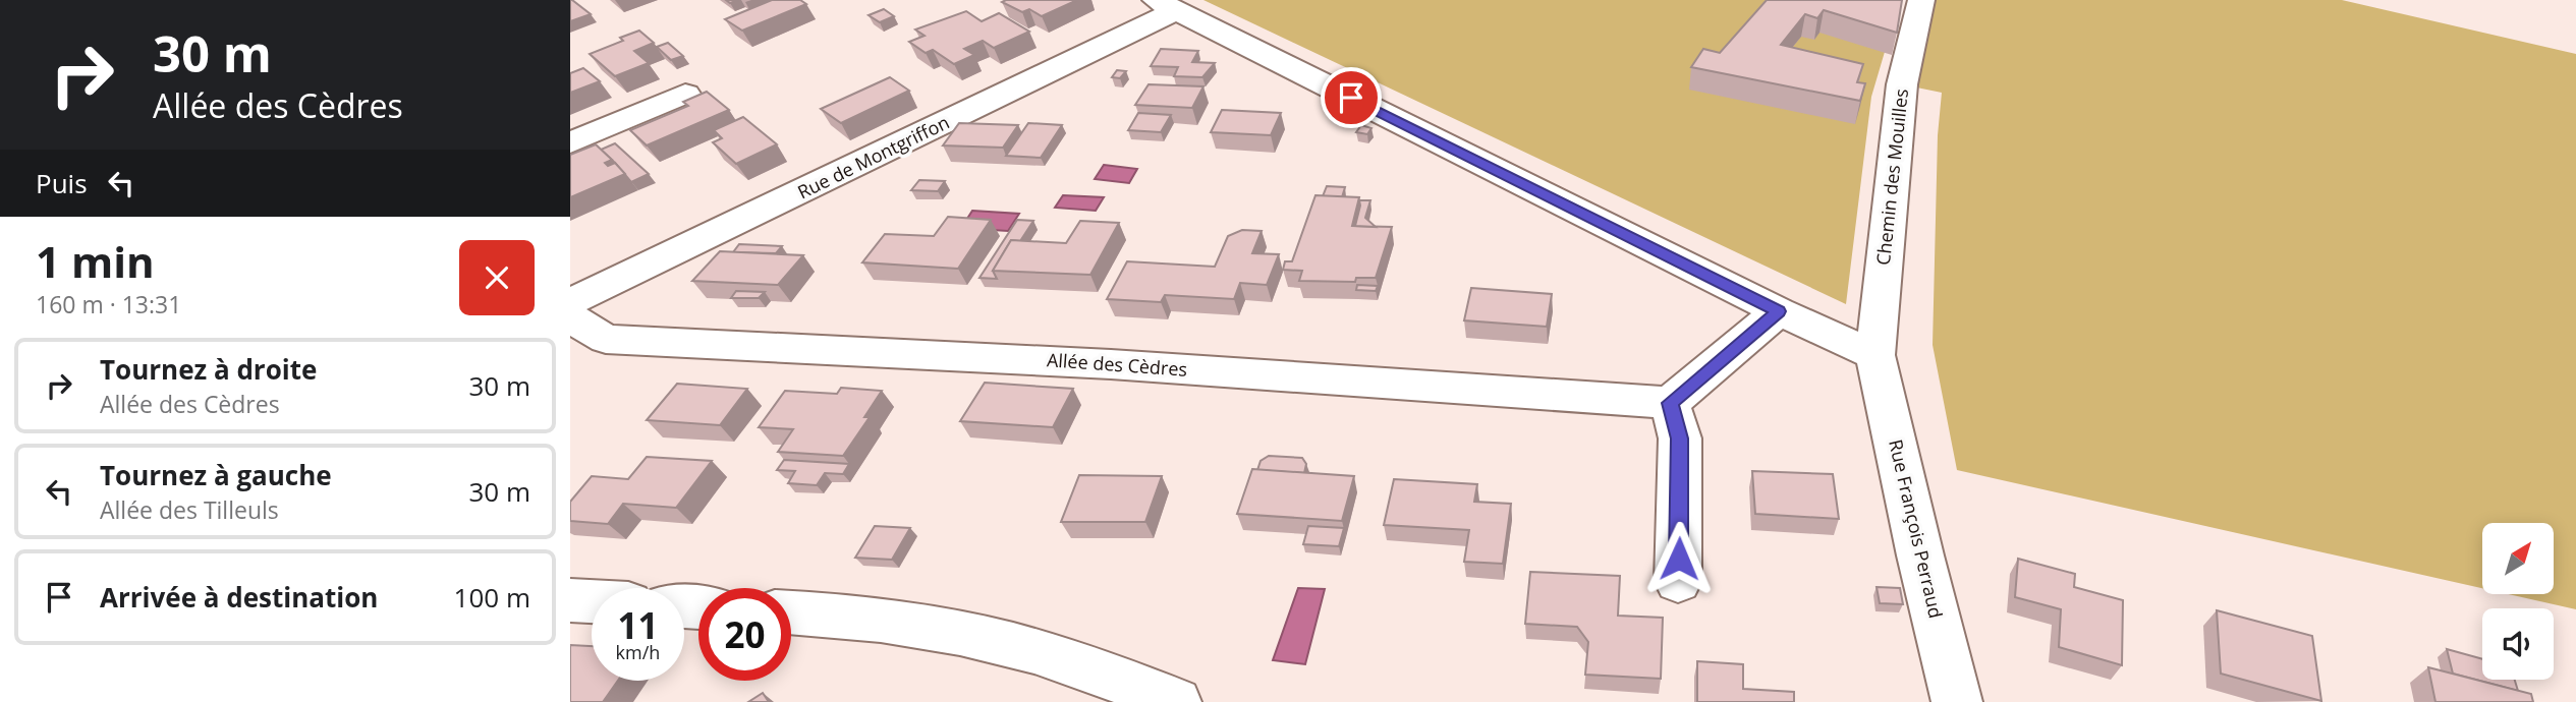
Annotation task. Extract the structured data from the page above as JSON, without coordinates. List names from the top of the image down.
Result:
{
  "streets": {
    "street": [
      "Rue de Montgriffon",
      "Chemin des Mouilles",
      "Allée des Cèdres",
      "Rue François Perraud"
    ]
  },
  "crossings": [
    ["Chemin des Mouilles", "Rue François Perraud"]
  ],
  "north": "top right",
  "page": {
    "turn": ["30 m", "Allée des Cèdres"],
    "then": "Puis",
    "heading": ["1 min", "160 m · 13:31"],
    "list": [
      {
        "name": "Tournez à droite",
        "note": "Allée des Cèdres",
        "value": "30 m"
      },
      {
        "name": "Tournez à gauche",
        "note": "Allée des Tilleuls",
        "value": "30 m"
      },
      {
        "name": "Arrivée à destination",
        "value": "100 m"
      }
    ],
    "speed": "11 km/h",
    "limit": "20"
  }
}
